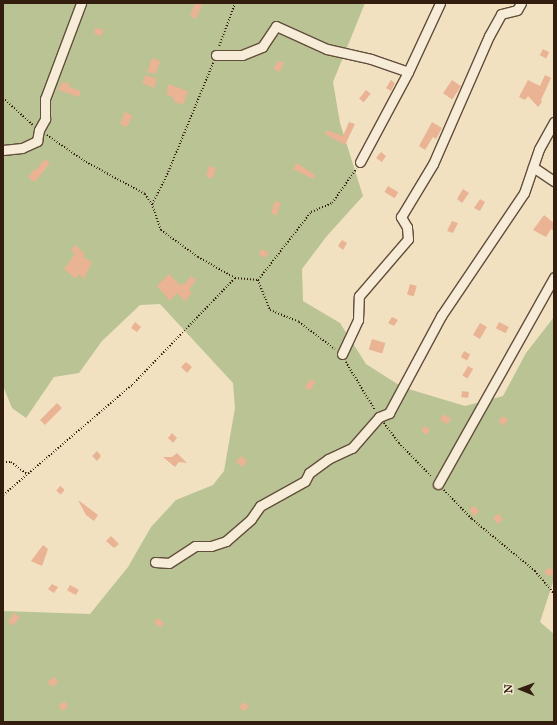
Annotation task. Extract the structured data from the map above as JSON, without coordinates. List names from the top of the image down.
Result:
{
  "north": "left"
}
